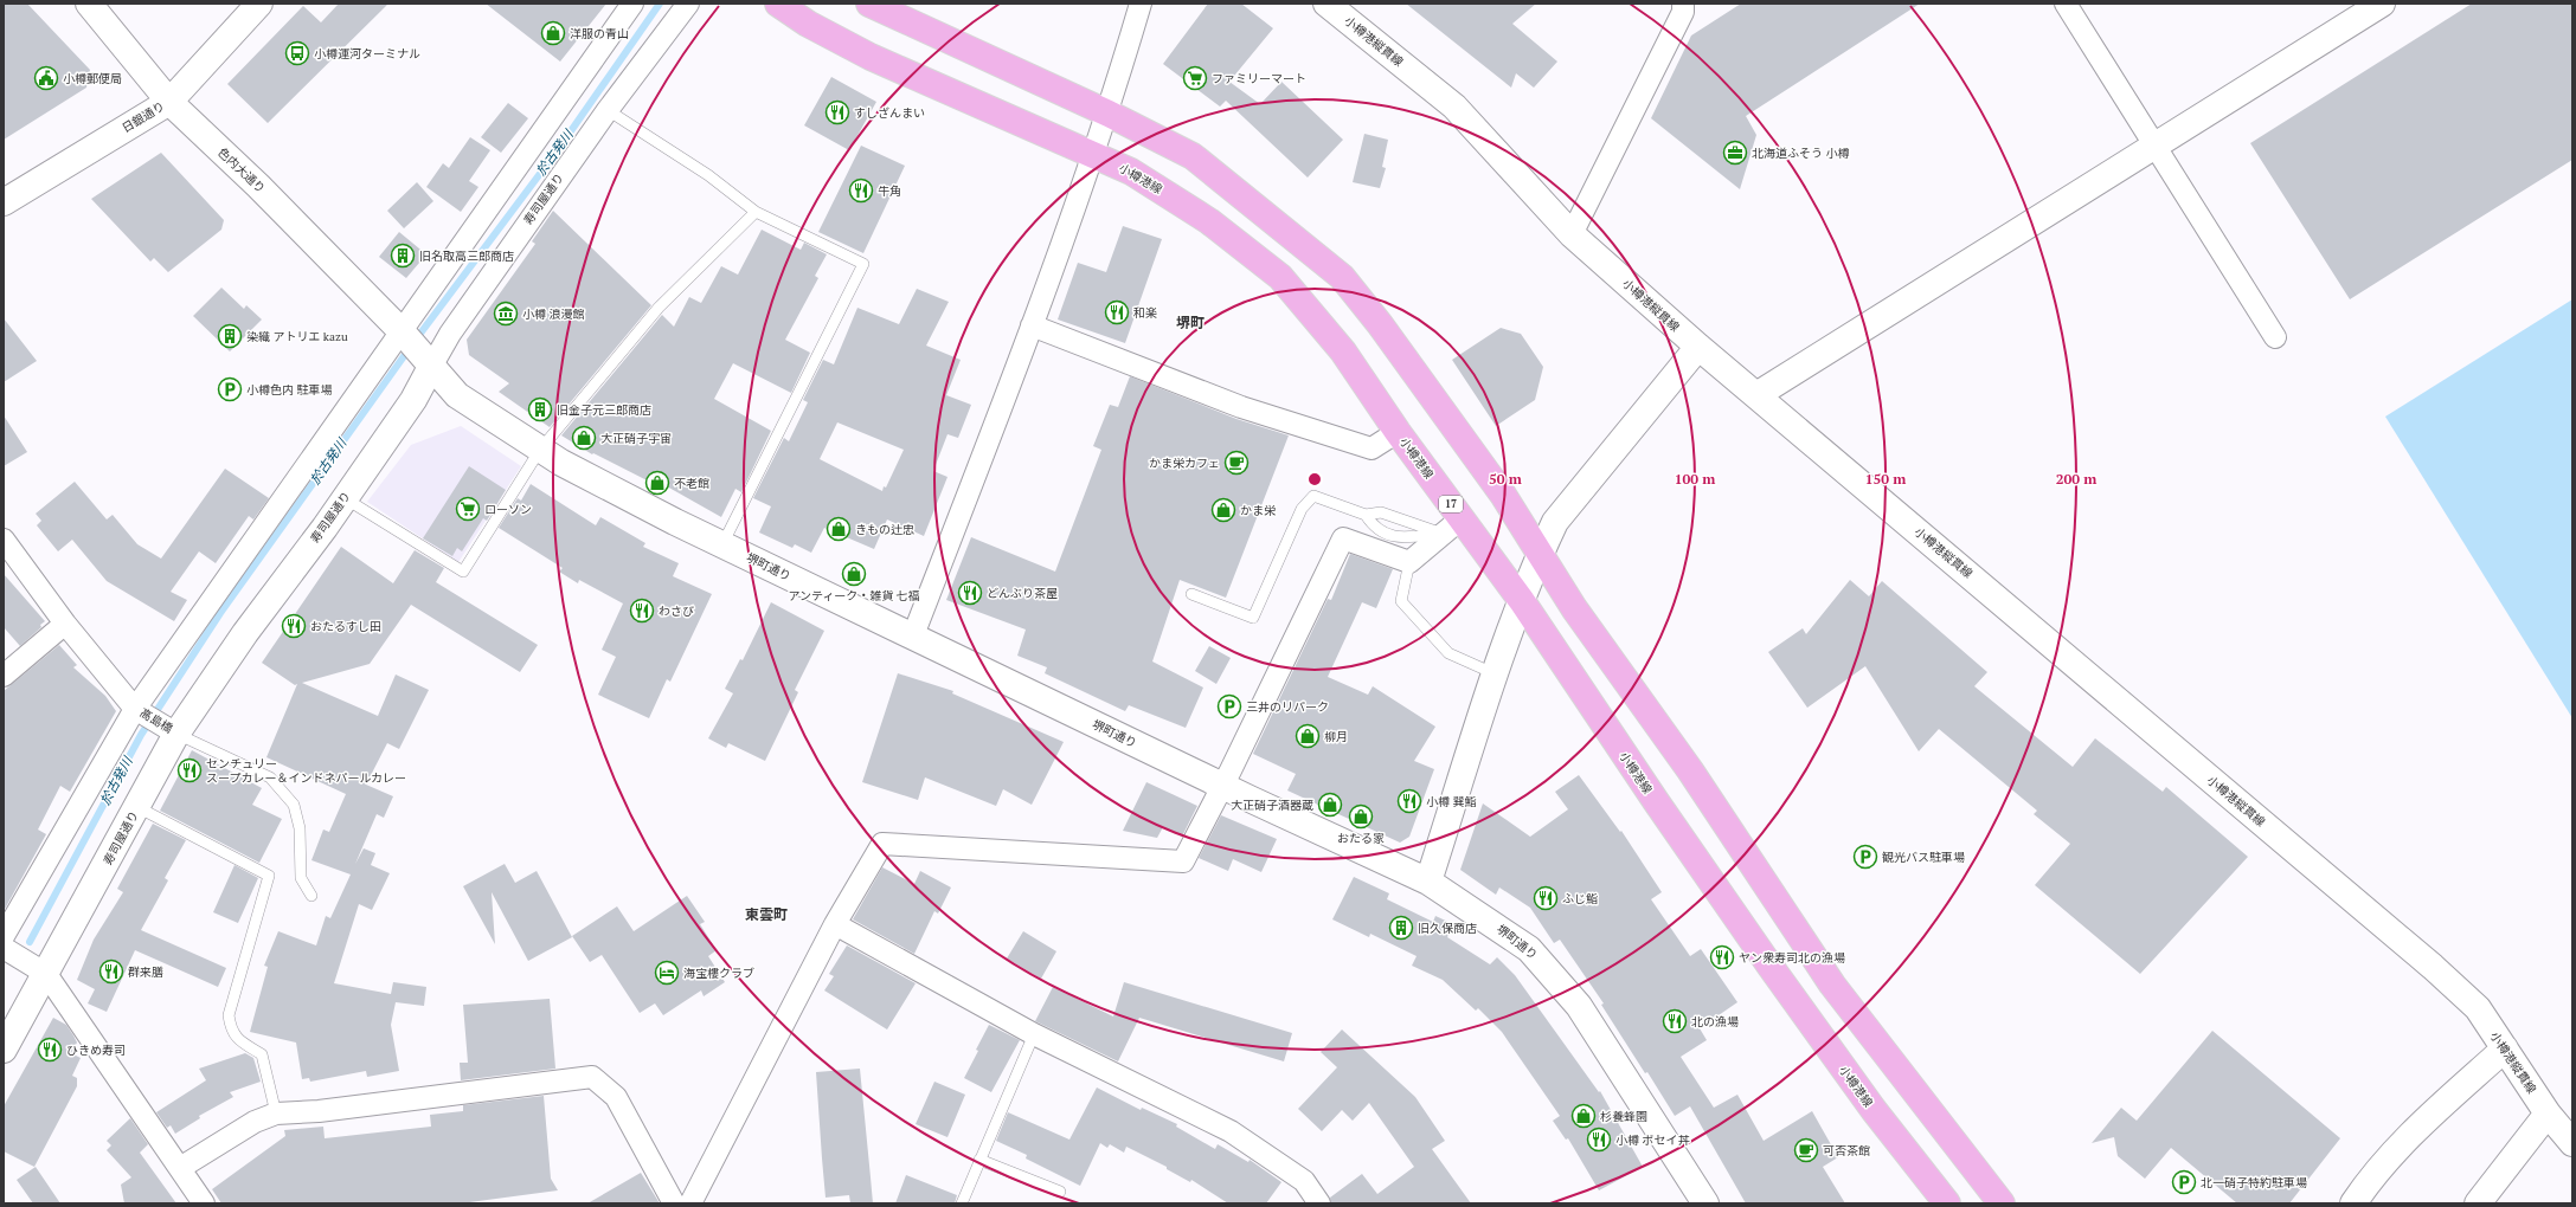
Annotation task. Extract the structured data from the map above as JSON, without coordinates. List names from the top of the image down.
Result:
{
  "streets": {
    "main road": ["小樽港線", "17"],
    "street": [
      "小樽港縦貫線",
      "日銀通り",
      "色内大通り",
      "寿司屋通り",
      "堺町通り",
      "高島橋"
    ]
  },
  "crossings": [
    ["日銀通り", "色内大通り"],
    ["色内大通り", "寿司屋通り"],
    ["色内大通り", "堺町通り"],
    ["寿司屋通り", "堺町通り"],
    ["寿司屋通り", "高島橋"]
  ],
  "districts": ["堺町", "東雲町"],
  "water": ["於古発川"],
  "places": {
    "shop": [
      "洋服の青山",
      "大正硝子宇宙",
      "不老館",
      "かま栄",
      "きもの辻忠",
      "アンティーク・雑貨 七福",
      "柳月",
      "大正硝子酒器蔵",
      "おたる家",
      "杉養蜂園"
    ],
    "bus stop": ["小樽運河ターミナル"],
    "public building": ["小樽郵便局"],
    "supermarket": ["ファミリーマート", "ローソン"],
    "restaurant": [
      "すしざんまい",
      "牛角",
      "和楽",
      "どんぶり茶屋",
      "わさび",
      "おたるすし田",
      "センチュリー スープカレー＆インドネパールカレー",
      "小樽 巽鮨",
      "ふじ鮨",
      "ヤン衆寿司北の漁場",
      "群来膳",
      "北の漁場",
      "ひきめ寿司",
      "小樽 ポセイ丼"
    ],
    "office": ["北海道ふそう 小樽"],
    "building": [
      "旧名取高三郎商店",
      "染織 アトリエ kazu",
      "旧金子元三郎商店",
      "旧久保商店"
    ],
    "museum": ["小樽 浪漫館"],
    "parking": [
      "小樽色内 駐車場",
      "三井のリパーク",
      "観光バス駐車場",
      "北一硝子特約駐車場"
    ],
    "cafe": ["かま栄カフェ", "可否茶館"],
    "hotel": ["海宝樓クラブ"]
  },
  "rings": [
    "50 m",
    "100 m",
    "150 m",
    "200 m"
  ]
}
